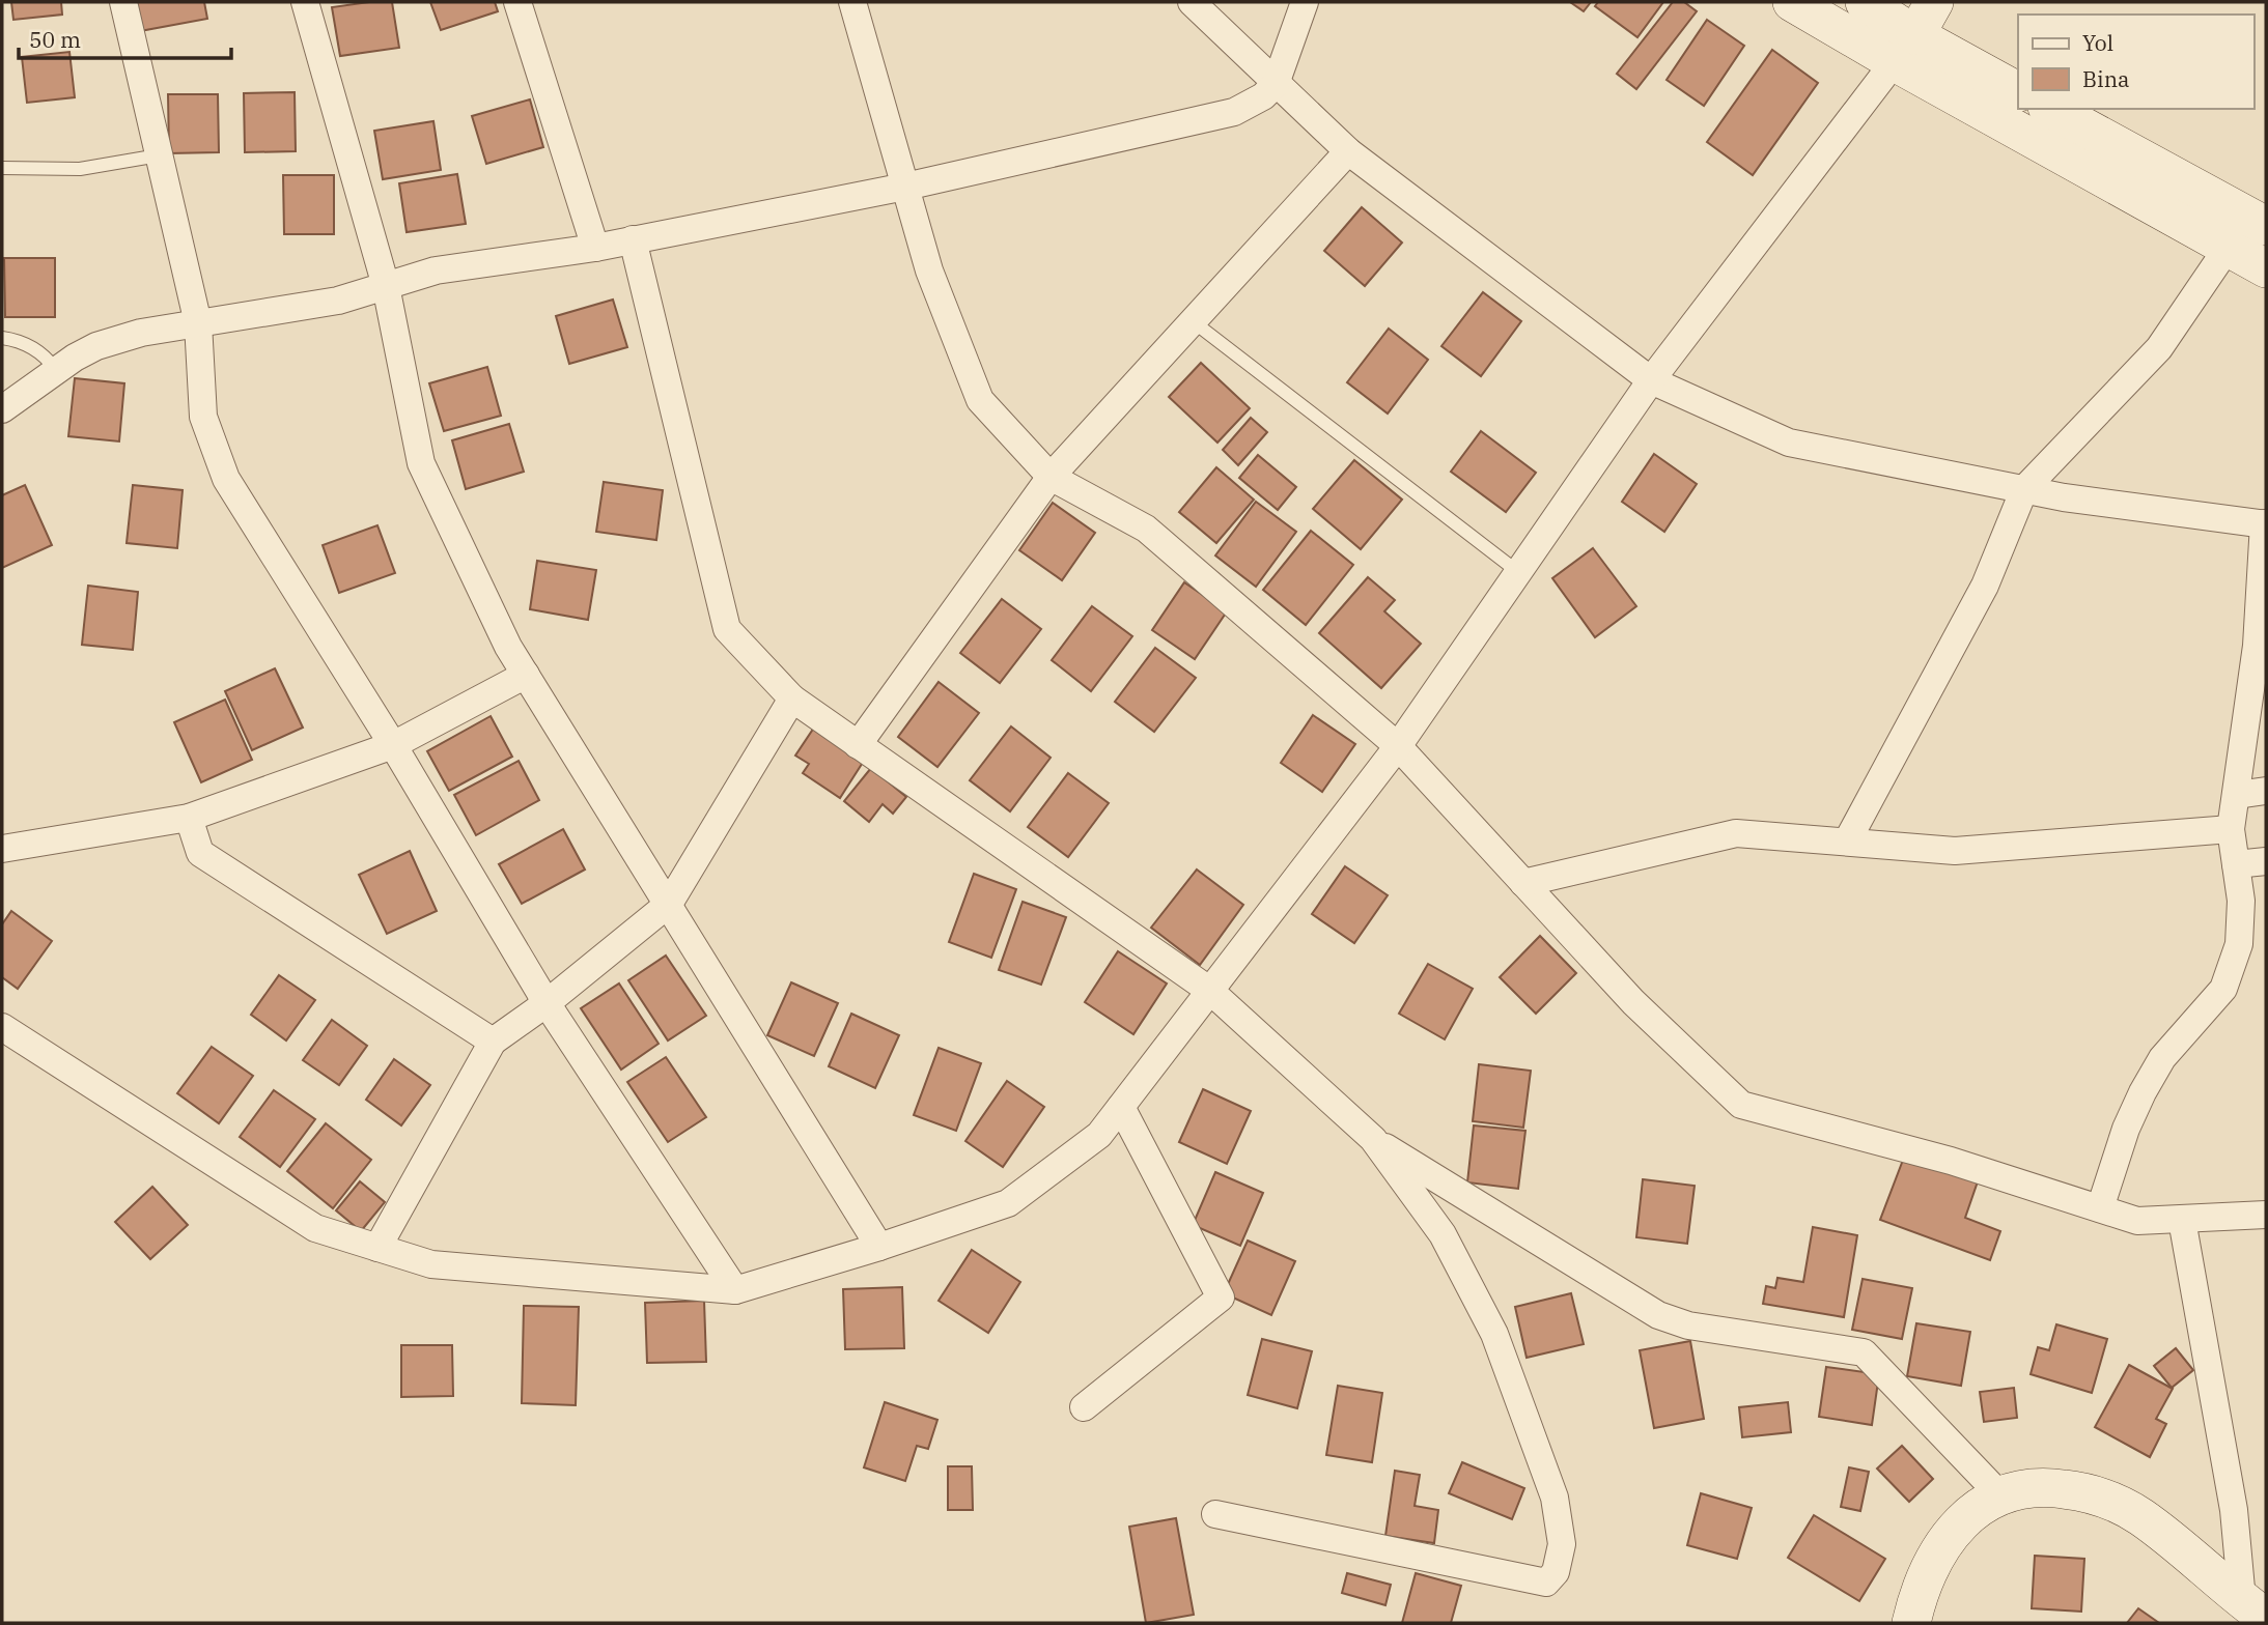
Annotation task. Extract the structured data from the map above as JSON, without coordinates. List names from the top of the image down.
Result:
{
  "legend": ["Yol", "Bina"],
  "scale_bar": "50 m"
}
